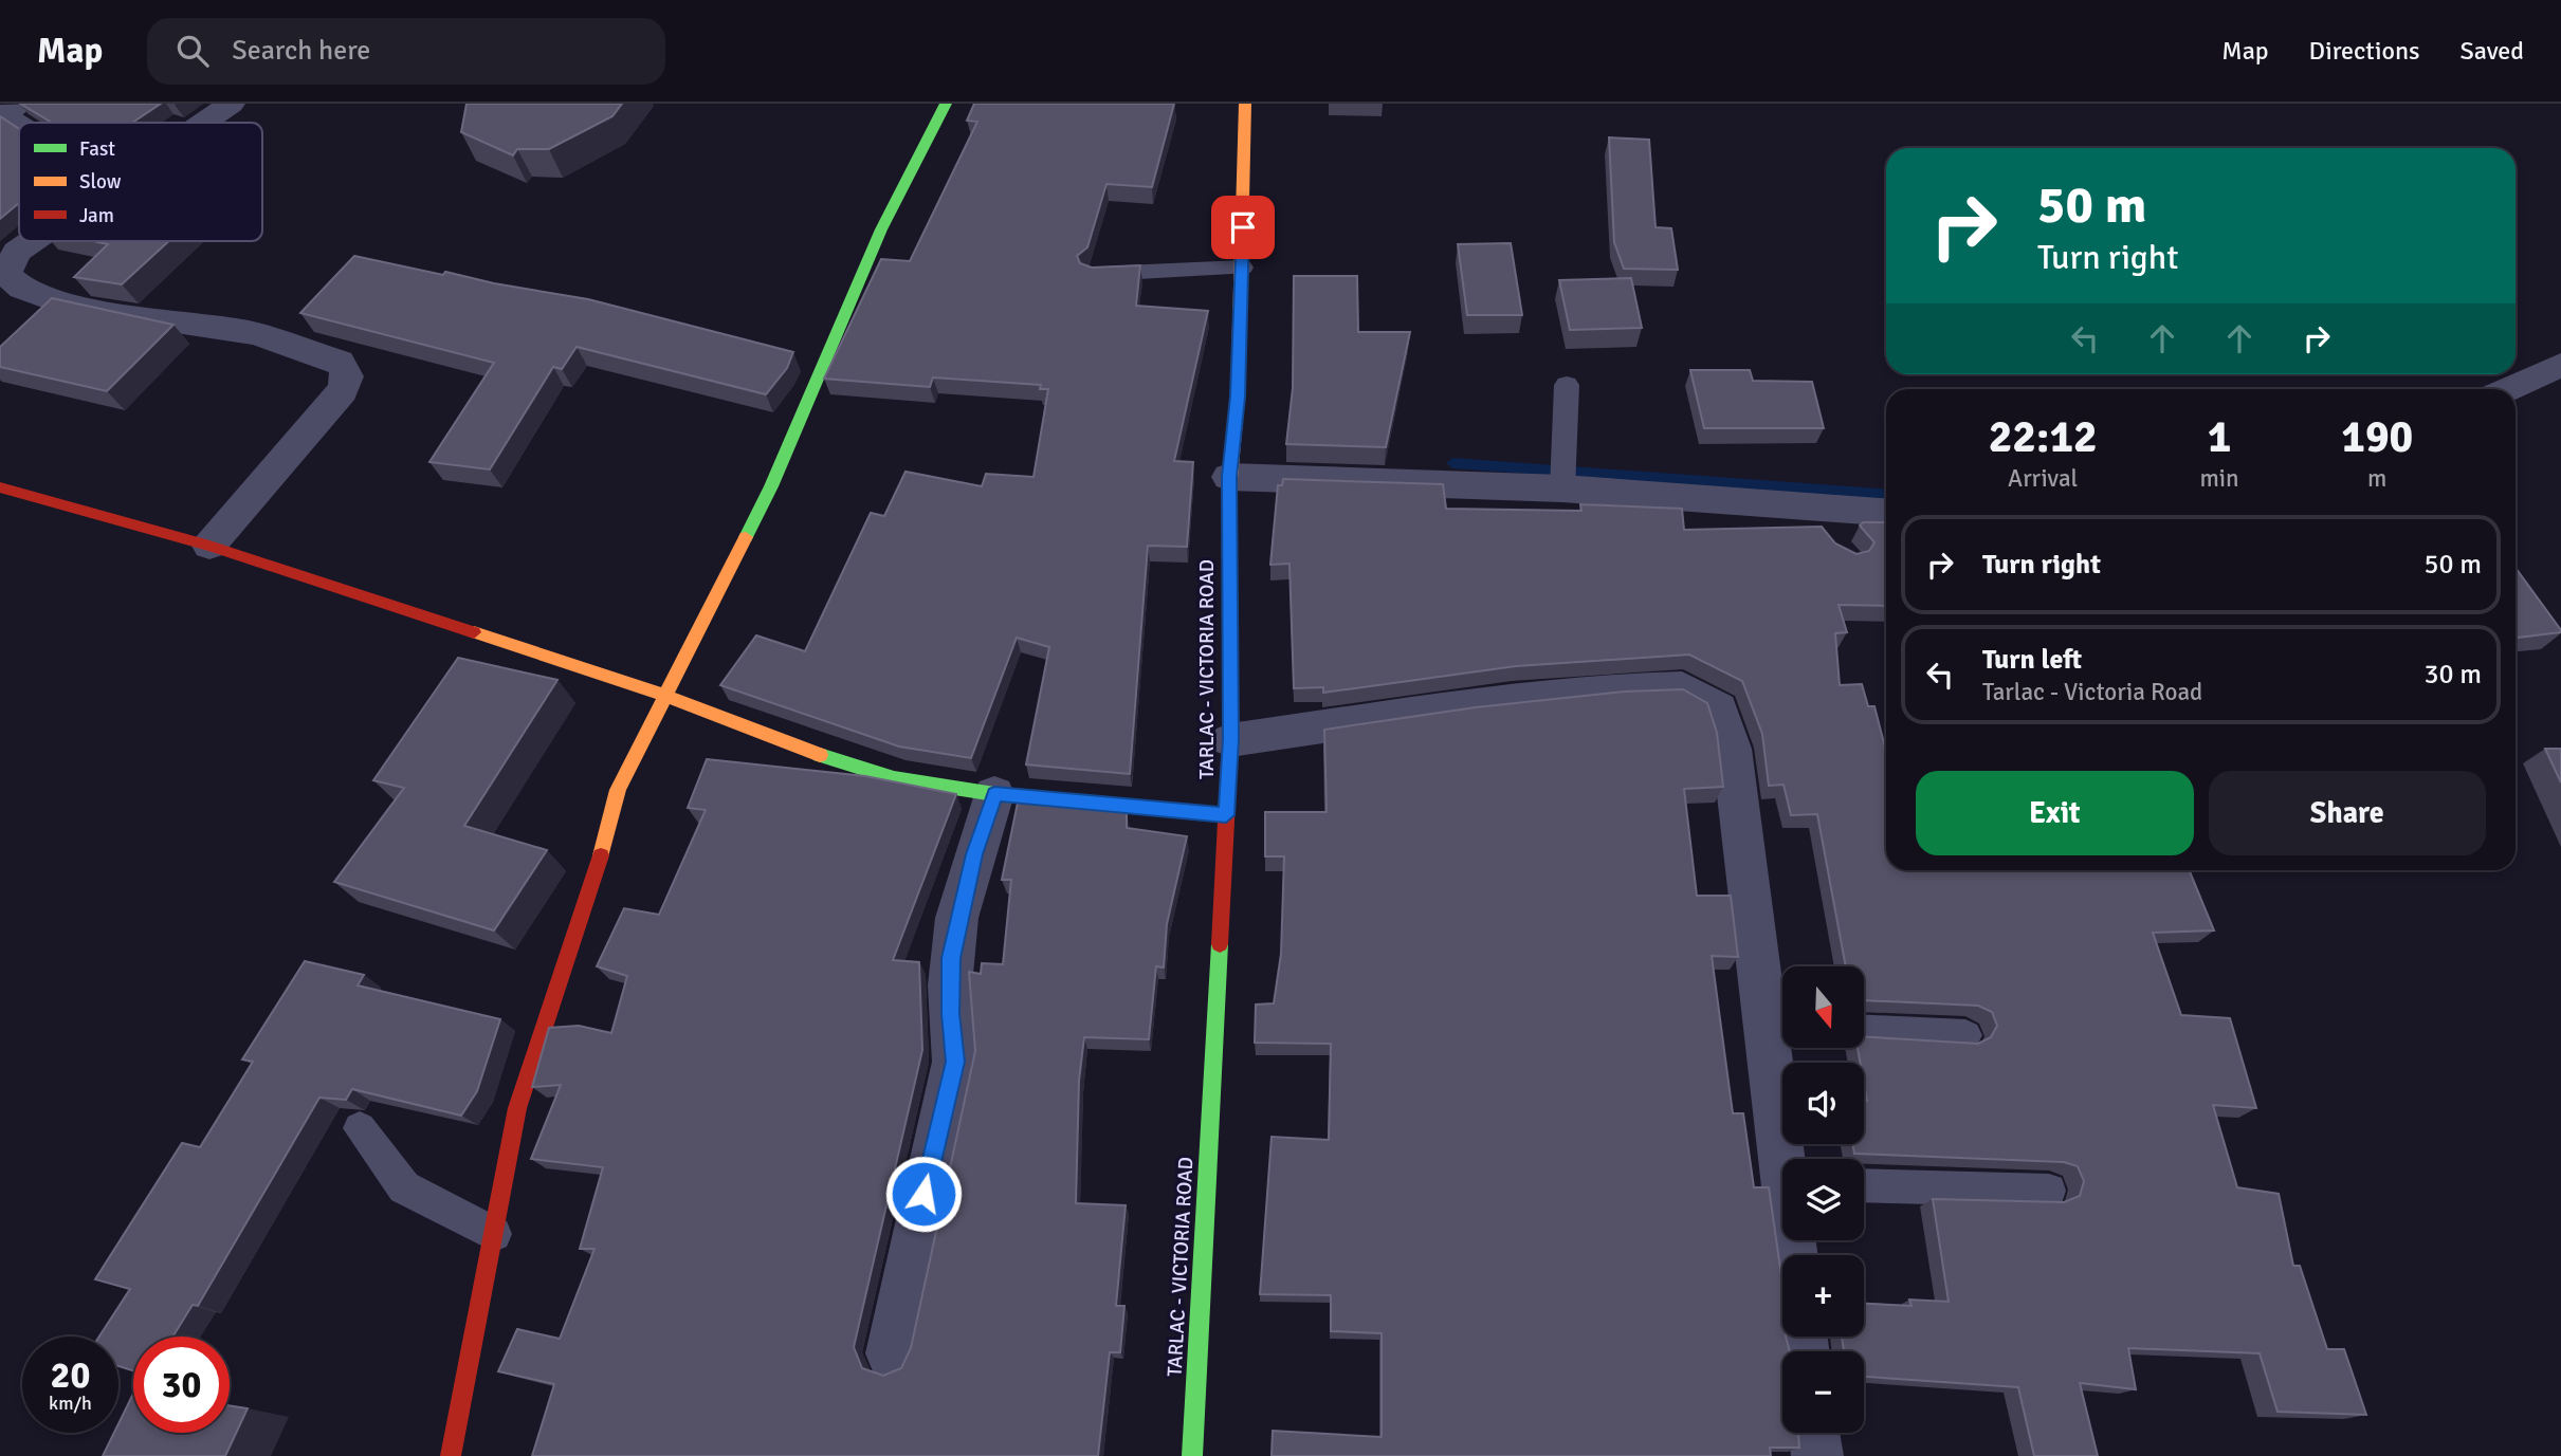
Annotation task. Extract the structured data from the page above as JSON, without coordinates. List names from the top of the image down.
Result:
{
  "streets": {
    "street": ["TARLAC - VICTORIA ROAD"]
  },
  "legend": ["Fast", "Slow", "Jam"],
  "north": "bottom",
  "page": {
    "header": "Map",
    "search": "Search here",
    "nav": ["Map", "Directions", "Saved"],
    "turn": ["50 m", "Turn right"],
    "eta": [
      "22:12",
      "Arrival",
      "1",
      "min",
      "190",
      "m"
    ],
    "list": [
      {
        "name": "Turn right",
        "value": "50 m"
      },
      {
        "name": "Turn left",
        "note": "Tarlac - Victoria Road",
        "value": "30 m"
      }
    ],
    "buttons": ["Exit", "Share"],
    "map_buttons": ["+", "−"],
    "speed": "20 km/h",
    "limit": "30"
  }
}
